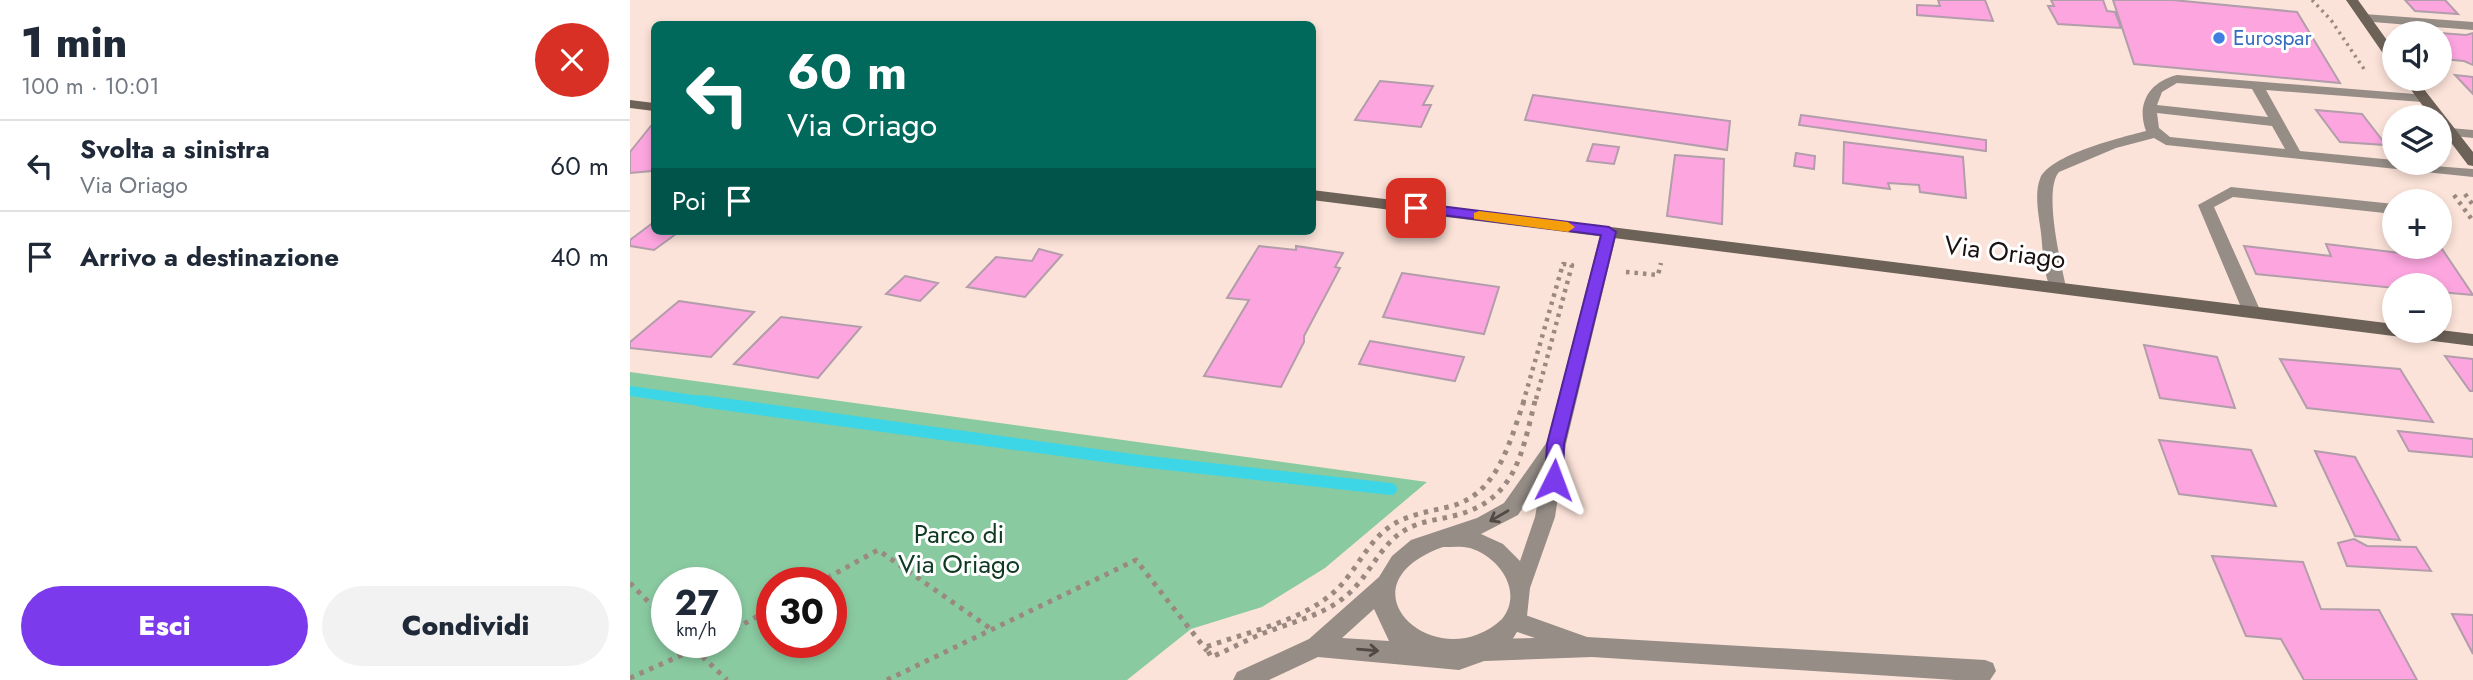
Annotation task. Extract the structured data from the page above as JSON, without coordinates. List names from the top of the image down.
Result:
{
  "streets": {
    "street": ["Via Oriago"]
  },
  "parks": ["Parco di Via Oriago"],
  "places": ["Eurospar"],
  "page": {
    "heading": ["1 min", "100 m · 10:01"],
    "map_buttons": ["+", "−"],
    "turn": ["60 m", "Via Oriago"],
    "list": [
      {
        "name": "Svolta a sinistra",
        "note": "Via Oriago",
        "value": "60 m"
      },
      {
        "name": "Arrivo a destinazione",
        "value": "40 m"
      }
    ],
    "then": "Poi",
    "speed": "27 km/h",
    "limit": "30",
    "buttons": ["Esci", "Condividi"]
  }
}
